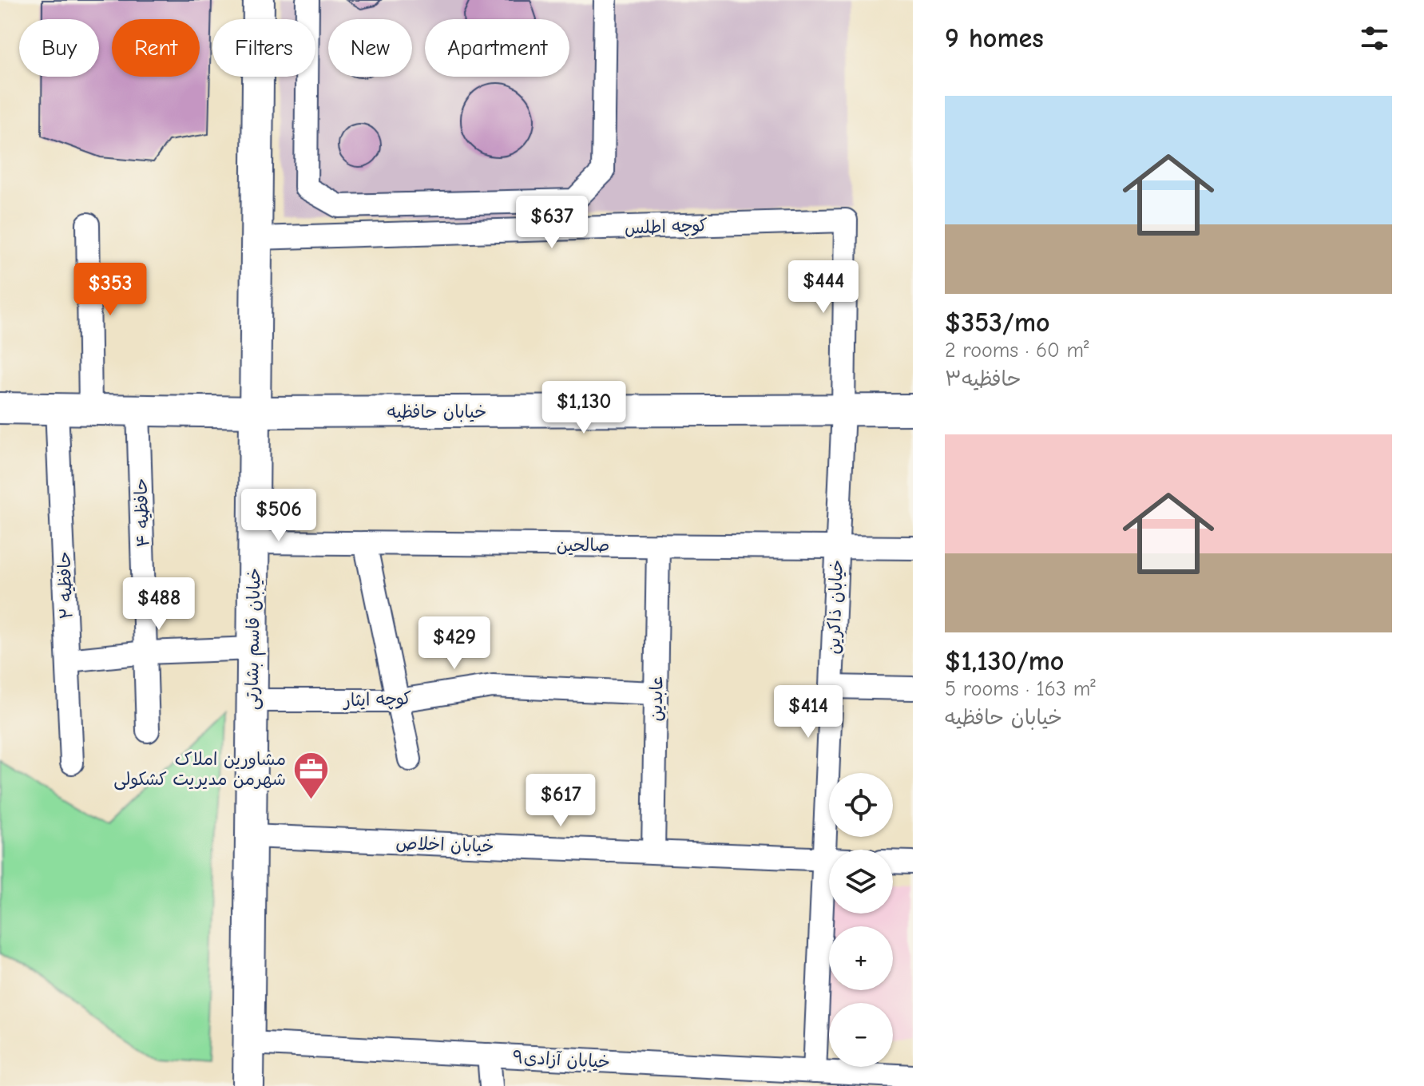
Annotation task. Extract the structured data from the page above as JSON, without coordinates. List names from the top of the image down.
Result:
{
  "streets": {
    "street": [
      "کوچه اطلس",
      "خیابان حافظیه",
      "حافظیه ۴",
      "صالحین",
      "حافظیه ۲",
      "خیابان ذاکرین",
      "خیابان قاسم بشارتی",
      "کوچه ایثار",
      "عابدین",
      "خیابان اخلاص",
      "خیابان آزادی۹"
    ]
  },
  "crossings": [
    ["کوچه اطلس", "خیابان ذاکرین"],
    ["کوچه اطلس", "خیابان قاسم بشارتی"],
    ["خیابان حافظیه", "حافظیه ۴"],
    ["خیابان حافظیه", "حافظیه ۲"],
    ["خیابان حافظیه", "خیابان ذاکرین"],
    ["خیابان حافظیه", "خیابان قاسم بشارتی"],
    ["صالحین", "خیابان ذاکرین"],
    ["صالحین", "خیابان قاسم بشارتی"],
    ["صالحین", "عابدین"],
    ["خیابان ذاکرین", "خیابان اخلاص"],
    ["خیابان ذاکرین", "خیابان آزادی۹"],
    ["خیابان قاسم بشارتی", "کوچه ایثار"],
    ["خیابان قاسم بشارتی", "خیابان اخلاص"],
    ["خیابان قاسم بشارتی", "خیابان آزادی۹"],
    ["کوچه ایثار", "عابدین"],
    ["عابدین", "خیابان اخلاص"]
  ],
  "places": {
    "office": ["مشاورین املاک شهرمن مدیریت کشکولی"]
  },
  "page": {
    "heading": "9 homes",
    "chip": [
      "Buy",
      "Rent",
      "Filters",
      "New",
      "Apartment"
    ],
    "list": [
      {
        "name": "$353/mo",
        "note": "2 rooms · 60 m² · حافظیه۳"
      },
      {
        "name": "$1,130/mo",
        "note": "5 rooms · 163 m² · خیابان حافظیه"
      }
    ],
    "price": [
      "$637",
      "$444",
      "$353",
      "$1,130",
      "$506",
      "$488",
      "$429",
      "$414",
      "$617"
    ],
    "map_buttons": ["+", "−"]
  }
}
